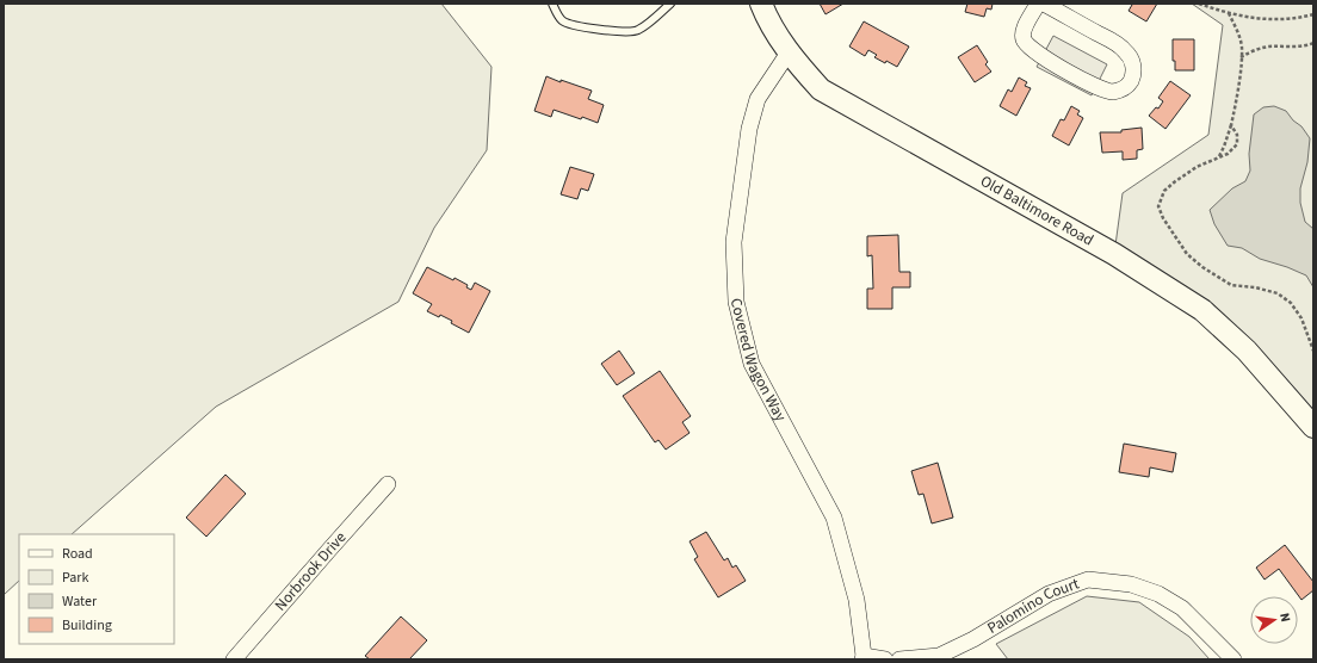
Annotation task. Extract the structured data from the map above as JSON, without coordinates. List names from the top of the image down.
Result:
{
  "streets": {
    "street": [
      "Old Baltimore Road",
      "Covered Wagon Way",
      "Norbrook Drive",
      "Palomino Court"
    ]
  },
  "crossings": [
    ["Old Baltimore Road", "Covered Wagon Way"]
  ],
  "legend": [
    "Road",
    "Park",
    "Water",
    "Building"
  ],
  "north": "right"
}
